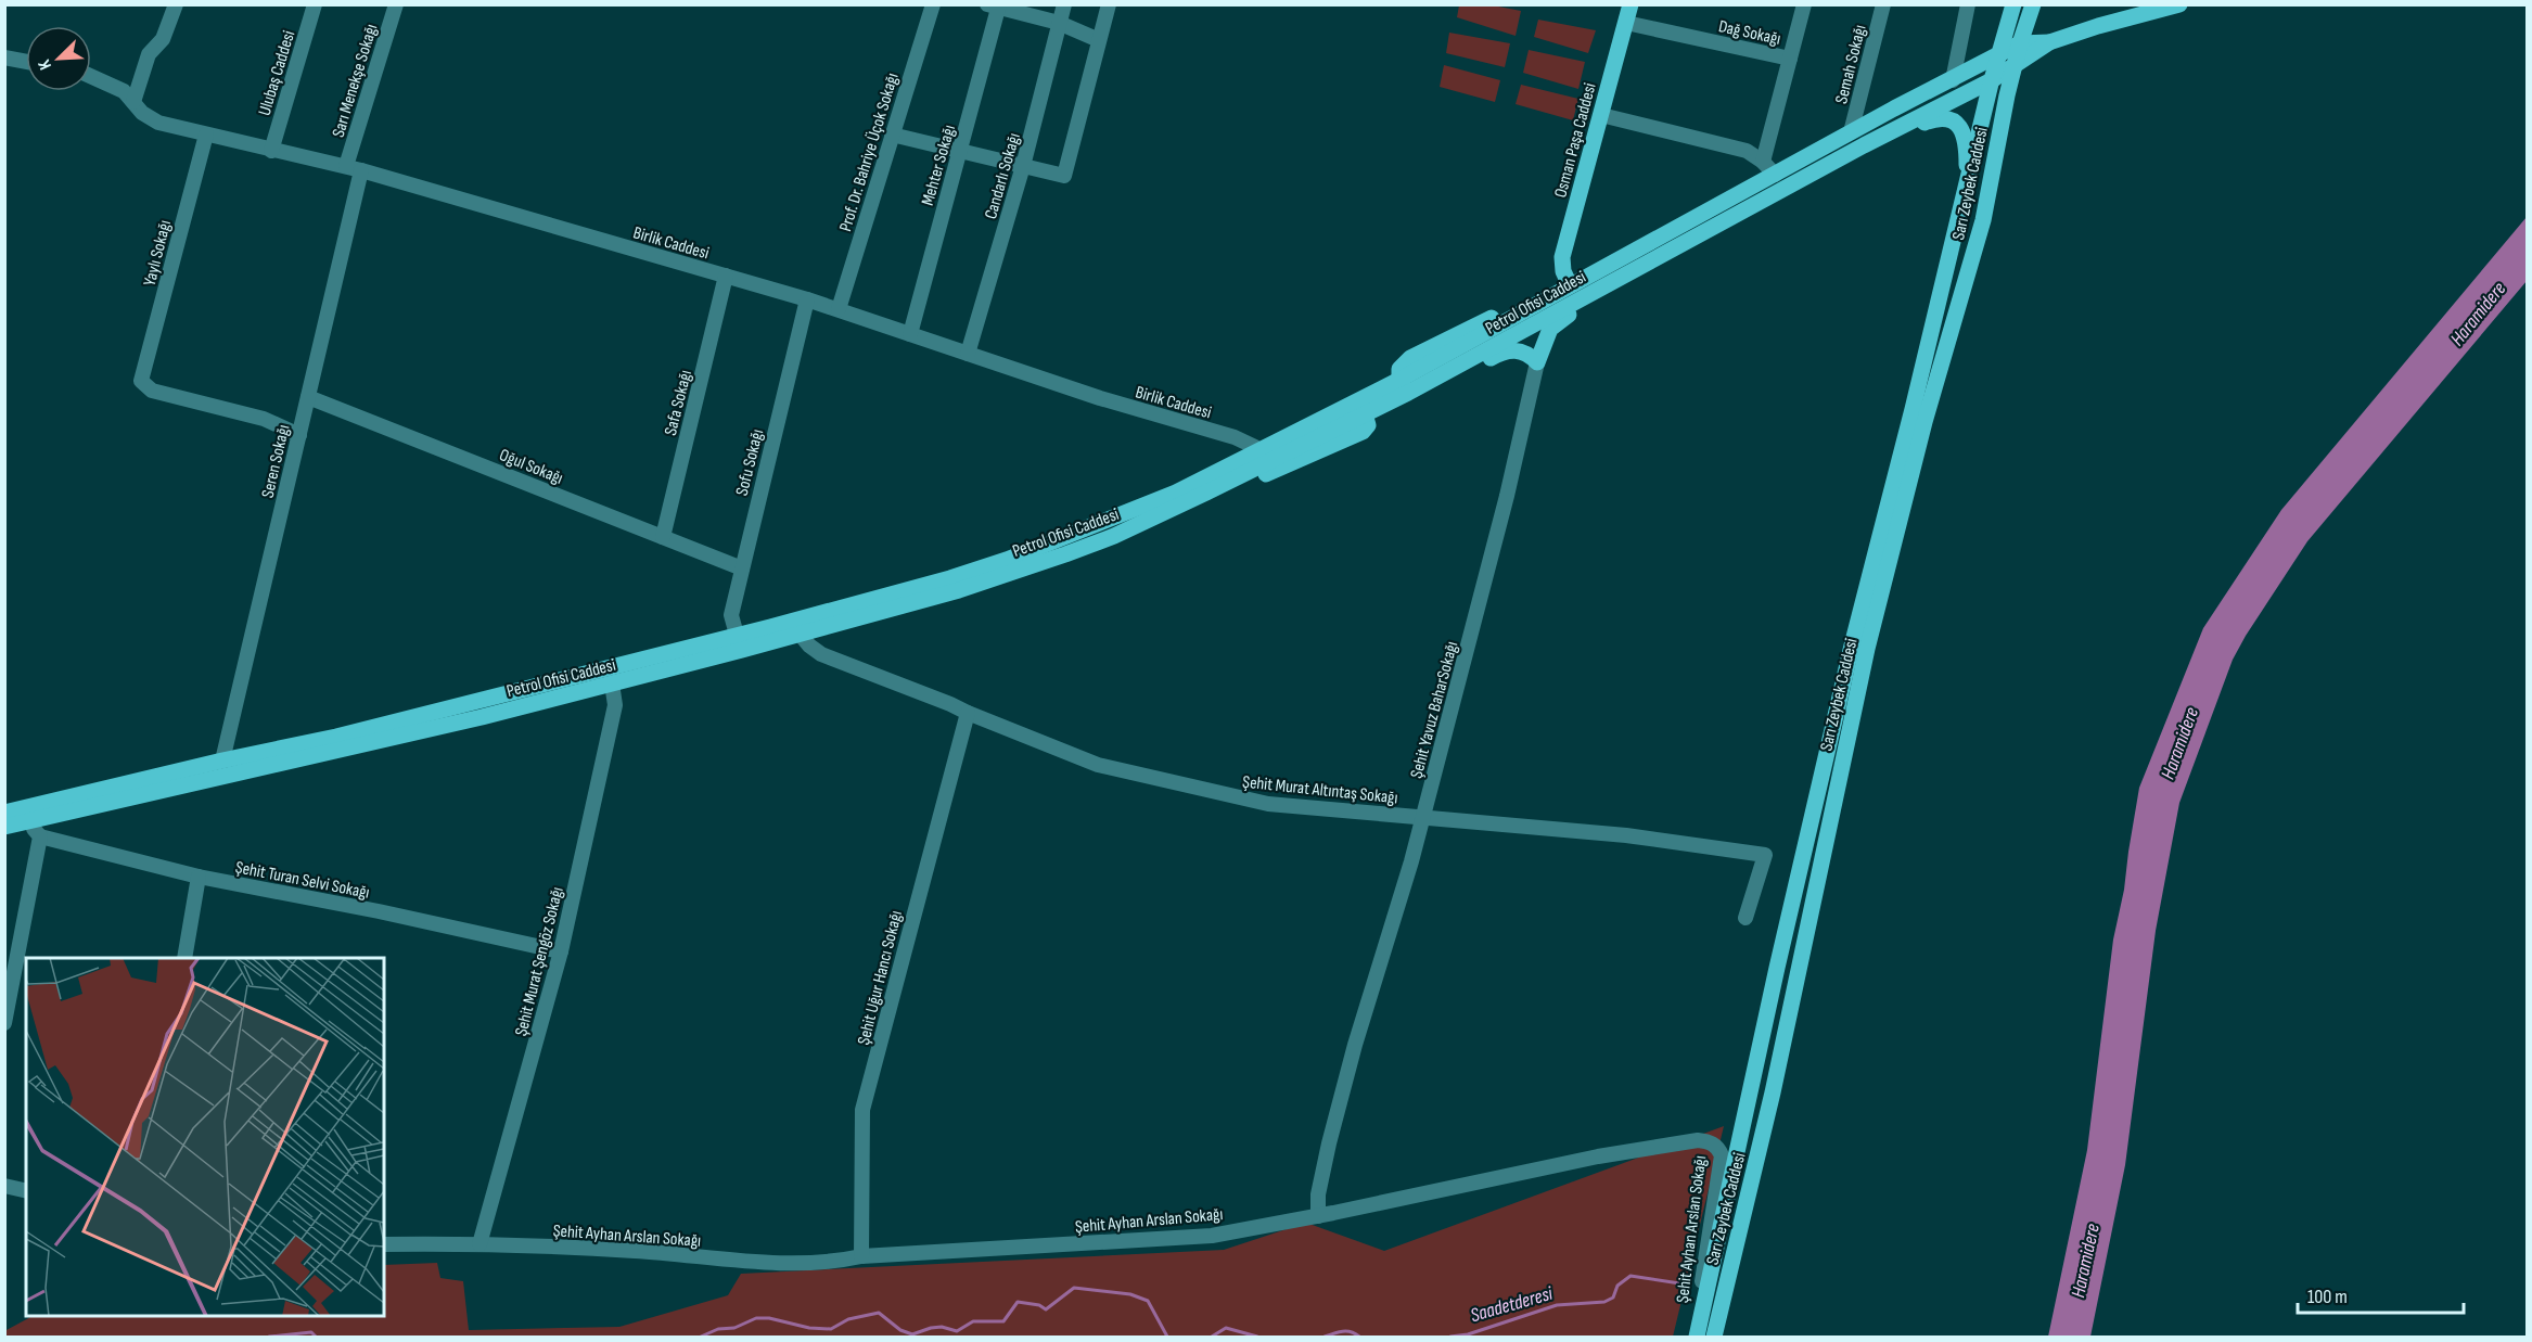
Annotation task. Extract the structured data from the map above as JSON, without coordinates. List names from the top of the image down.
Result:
{
  "streets": {
    "main road": ["Osman Paşa Caddesi", "Sarı Zeybek Caddesi", "Petrol Ofisi Caddesi"],
    "street": [
      "Dağ Sokağı",
      "Semah Sokağı",
      "Ulubaş Caddesi",
      "Sarı Menekşe Sokağı",
      "Prof. Dr. Bahriye Üçok Sokağı",
      "Mehter Sokağı",
      "Candarlı Sokağı",
      "Birlik Caddesi",
      "Yaylı Sokağı",
      "Safa Sokağı",
      "Seren Sokağı",
      "Sofu Sokağı",
      "Oğul Sokağı",
      "Şehit Yavuz BaharSokağı",
      "Şehit Murat Altıntaş Sokağı",
      "Şehit Turan Selvi Sokağı",
      "Şehit Murat Şengöz Sokağı",
      "Şehit Uğur Hancı Sokağı",
      "Şehit Ayhan Arslan Sokağı"
    ]
  },
  "crossings": [
    ["Dağ Sokağı", "Osman Paşa Caddesi"],
    ["Semah Sokağı", "Petrol Ofisi Caddesi"],
    ["Ulubaş Caddesi", "Birlik Caddesi"],
    ["Sarı Menekşe Sokağı", "Birlik Caddesi"],
    ["Sarı Menekşe Sokağı", "Seren Sokağı"],
    ["Osman Paşa Caddesi", "Petrol Ofisi Caddesi"],
    ["Prof. Dr. Bahriye Üçok Sokağı", "Birlik Caddesi"],
    ["Mehter Sokağı", "Birlik Caddesi"],
    ["Candarlı Sokağı", "Birlik Caddesi"],
    ["Sarı Zeybek Caddesi", "Petrol Ofisi Caddesi"],
    ["Sarı Zeybek Caddesi", "Şehit Ayhan Arslan Sokağı"],
    ["Birlik Caddesi", "Yaylı Sokağı"],
    ["Birlik Caddesi", "Petrol Ofisi Caddesi"],
    ["Birlik Caddesi", "Safa Sokağı"],
    ["Birlik Caddesi", "Seren Sokağı"],
    ["Birlik Caddesi", "Sofu Sokağı"],
    ["Yaylı Sokağı", "Seren Sokağı"],
    ["Petrol Ofisi Caddesi", "Seren Sokağı"],
    ["Petrol Ofisi Caddesi", "Sofu Sokağı"],
    ["Petrol Ofisi Caddesi", "Şehit Murat Altıntaş Sokağı"],
    ["Petrol Ofisi Caddesi", "Şehit Murat Şengöz Sokağı"],
    ["Safa Sokağı", "Oğul Sokağı"],
    ["Seren Sokağı", "Oğul Sokağı"],
    ["Sofu Sokağı", "Oğul Sokağı"],
    ["Şehit Yavuz BaharSokağı", "Şehit Murat Altıntaş Sokağı"],
    ["Şehit Yavuz BaharSokağı", "Şehit Ayhan Arslan Sokağı"],
    ["Şehit Murat Altıntaş Sokağı", "Şehit Uğur Hancı Sokağı"],
    ["Şehit Turan Selvi Sokağı", "Şehit Murat Şengöz Sokağı"],
    ["Şehit Murat Şengöz Sokağı", "Şehit Ayhan Arslan Sokağı"],
    ["Şehit Uğur Hancı Sokağı", "Şehit Ayhan Arslan Sokağı"]
  ],
  "water": ["Haramidere", "Saadetderesi"],
  "scale_bar": "100 m",
  "north": "bottom left"
}
